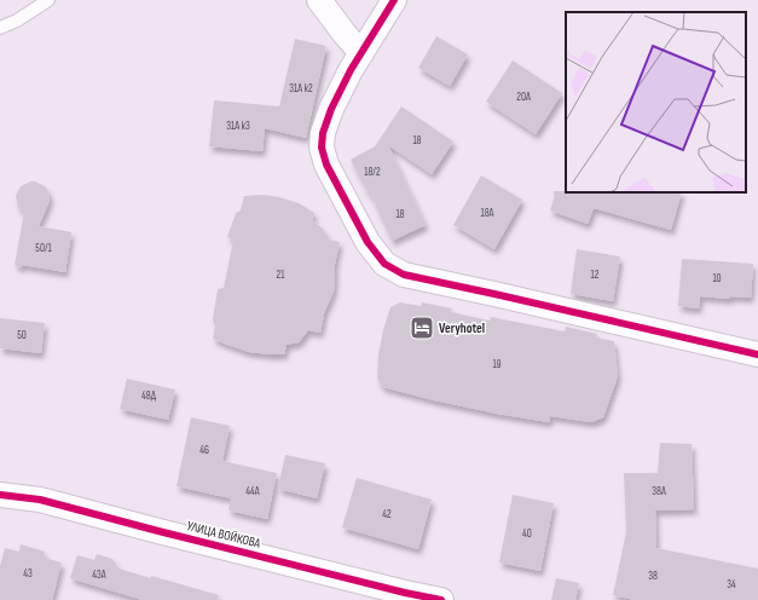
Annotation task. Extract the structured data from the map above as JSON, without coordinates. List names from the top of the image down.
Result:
{
  "streets": {
    "street": ["УЛИЦА ВОЙКОВА"]
  },
  "places": {
    "hotel": ["Veryhotel"]
  },
  "house_numbers": [
    "31А к2",
    "20А",
    "31А к3",
    "18",
    "18/2",
    "18А",
    "18",
    "50/1",
    "21",
    "12",
    "10",
    "50",
    "19",
    "48Д",
    "46",
    "44А",
    "38А",
    "42",
    "40",
    "43",
    "43А",
    "38",
    "34"
  ]
}
